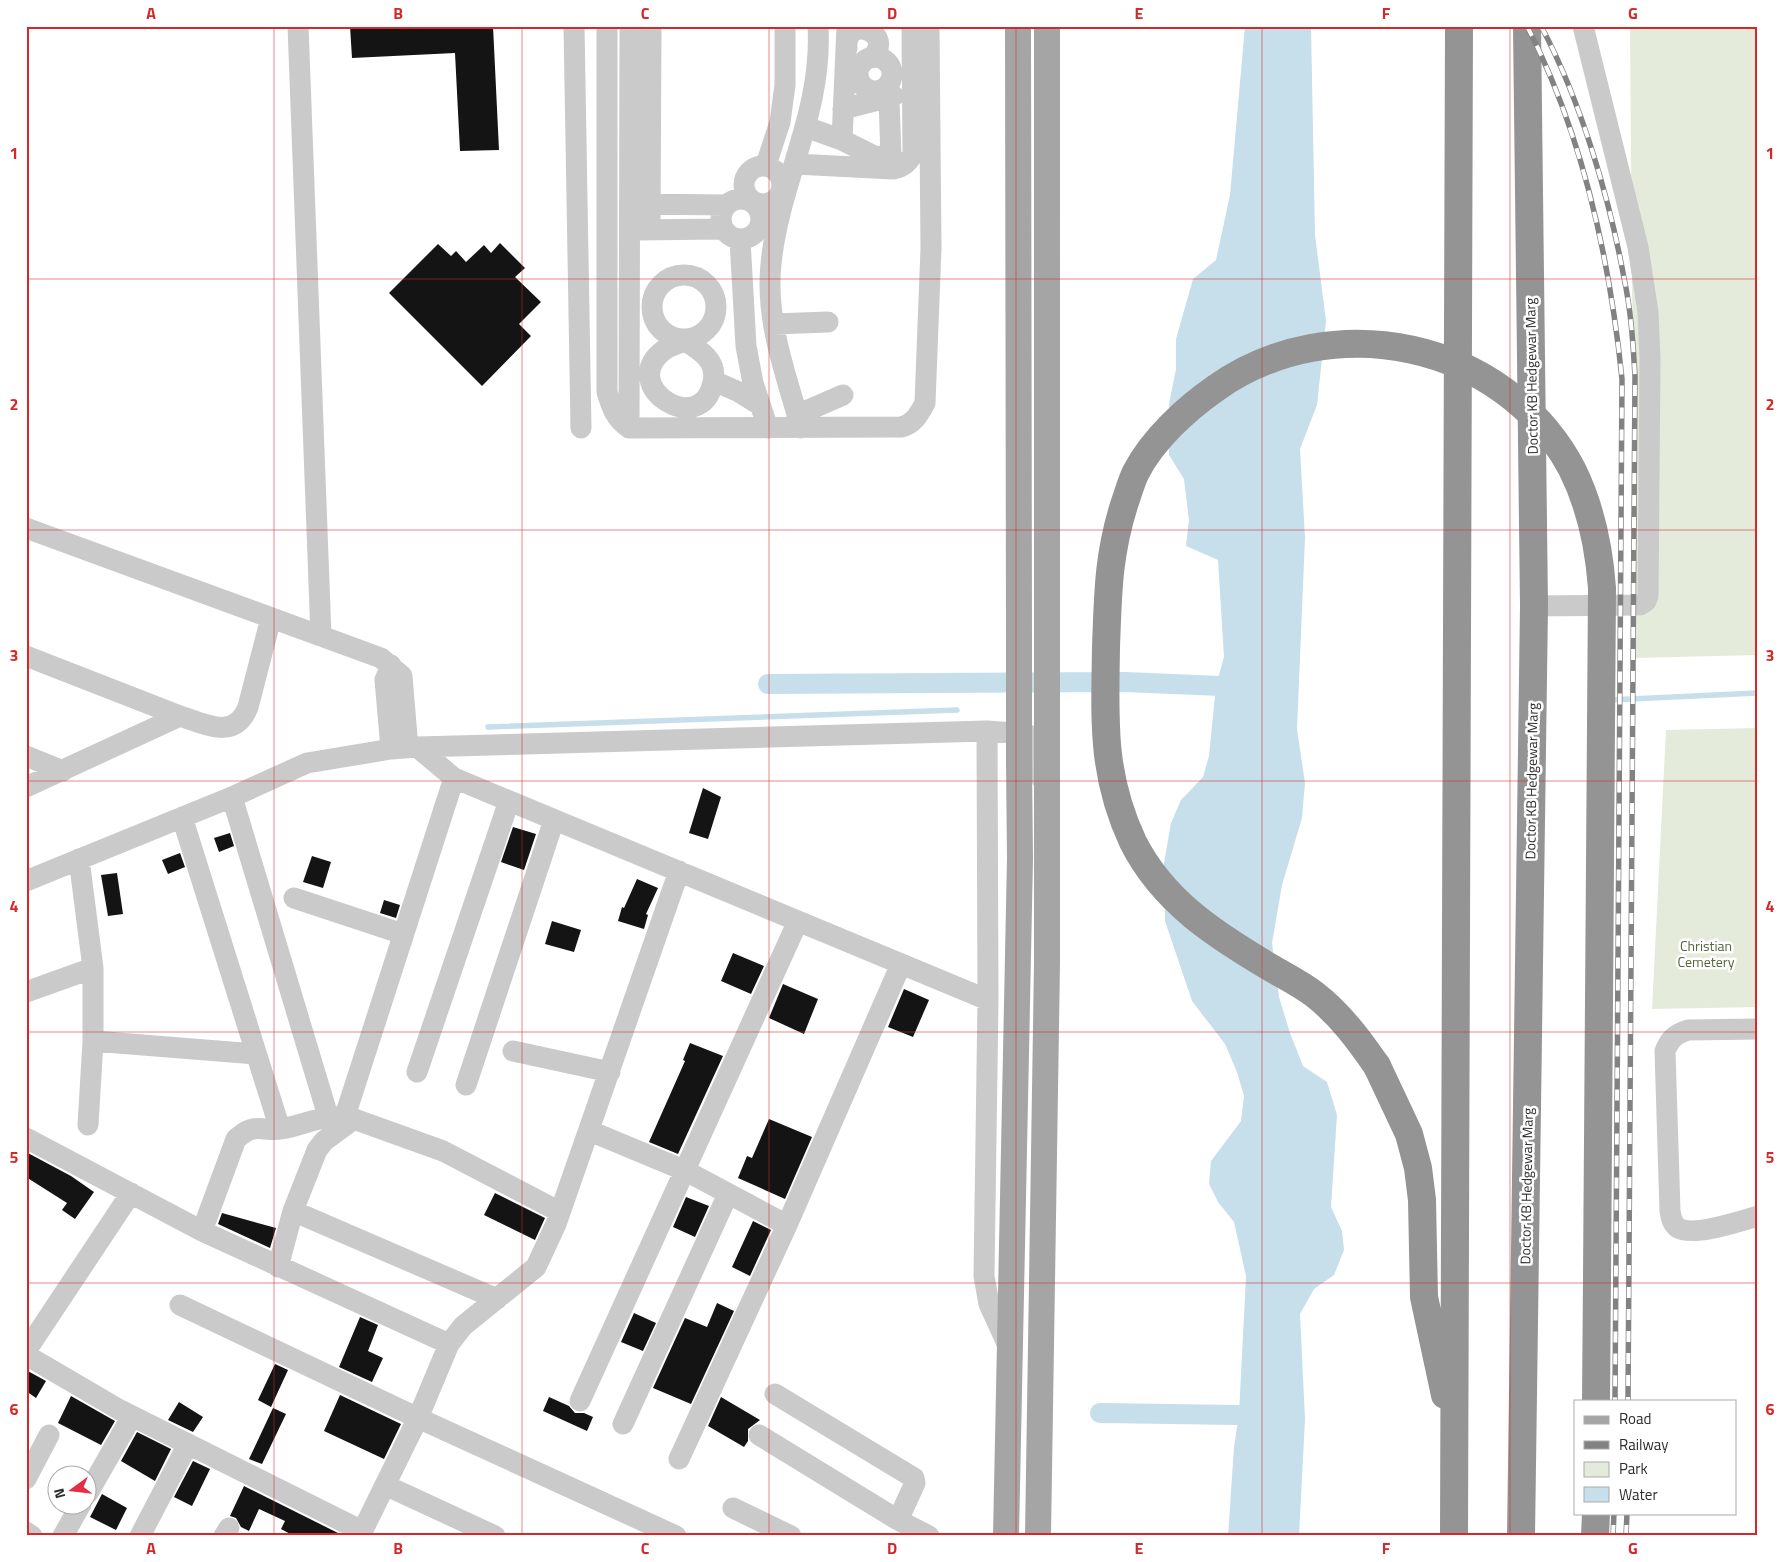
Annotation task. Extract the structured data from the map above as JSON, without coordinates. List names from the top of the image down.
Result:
{
  "streets": {
    "highway": ["Doctor KB Hedgewar Marg"]
  },
  "parks": ["Christian Cemetery"],
  "legend": [
    "Road",
    "Railway",
    "Park",
    "Water"
  ],
  "north": "left",
  "grid": {
    "columns": [
      "A",
      "B",
      "C",
      "D",
      "E",
      "F",
      "G"
    ],
    "rows": [
      "1",
      "2",
      "3",
      "4",
      "5",
      "6"
    ]
  }
}
